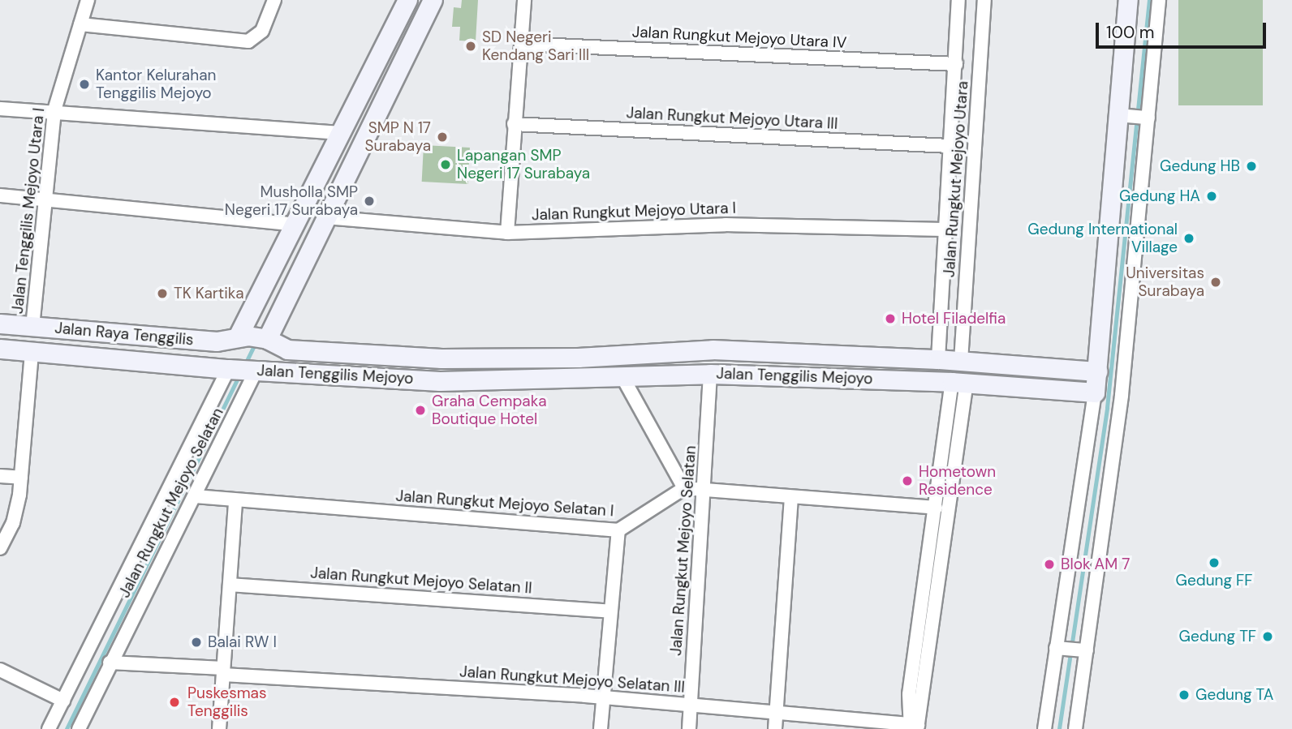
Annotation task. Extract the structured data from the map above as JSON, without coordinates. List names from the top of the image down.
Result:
{
  "streets": {
    "main road": ["Jalan Raya Tenggilis", "Jalan Tenggilis Mejoyo"],
    "street": [
      "Jalan Rungkut Mejoyo Utara IV",
      "Jalan Rungkut Mejoyo Utara III",
      "Jalan Rungkut Mejoyo Utara",
      "Jalan Tenggilis Mejoyo Utara I",
      "Jalan Rungkut Mejoyo Utara I",
      "Jalan Rungkut Mejoyo Selatan",
      "Jalan Rungkut Mejoyo Selatan I",
      "Jalan Rungkut Mejoyo Selatan II",
      "Jalan Rungkut Mejoyo Selatan III"
    ]
  },
  "crossings": [
    ["Jalan Rungkut Mejoyo Utara IV", "Jalan Rungkut Mejoyo Utara"],
    ["Jalan Rungkut Mejoyo Utara III", "Jalan Rungkut Mejoyo Utara"],
    ["Jalan Rungkut Mejoyo Utara", "Jalan Rungkut Mejoyo Utara I"],
    ["Jalan Rungkut Mejoyo Utara", "Jalan Tenggilis Mejoyo"],
    ["Jalan Tenggilis Mejoyo Utara I", "Jalan Raya Tenggilis"],
    ["Jalan Raya Tenggilis", "Jalan Tenggilis Mejoyo"],
    ["Jalan Raya Tenggilis", "Jalan Rungkut Mejoyo Selatan"],
    ["Jalan Tenggilis Mejoyo", "Jalan Rungkut Mejoyo Selatan"],
    ["Jalan Rungkut Mejoyo Selatan", "Jalan Rungkut Mejoyo Selatan I"],
    ["Jalan Rungkut Mejoyo Selatan", "Jalan Rungkut Mejoyo Selatan III"]
  ],
  "places": [
    "SD Negeri Kendang Sari III",
    "Kantor Kelurahan Tenggilis Mejoyo",
    "SMP N 17 Surabaya",
    "Lapangan SMP Negeri 17 Surabaya",
    "Gedung HB",
    "Gedung HA",
    "Musholla SMP Negeri 17 Surabaya",
    "Gedung International Village",
    "Universitas Surabaya",
    "TK Kartika",
    "Hotel Filadelfia",
    "Graha Cempaka Boutique Hotel",
    "Hometown Residence",
    "Gedung FF",
    "Blok AM 7",
    "Gedung TF",
    "Balai RW I",
    "Gedung TA",
    "Puskesmas Tenggilis"
  ],
  "scale_bar": "100 m"
}
